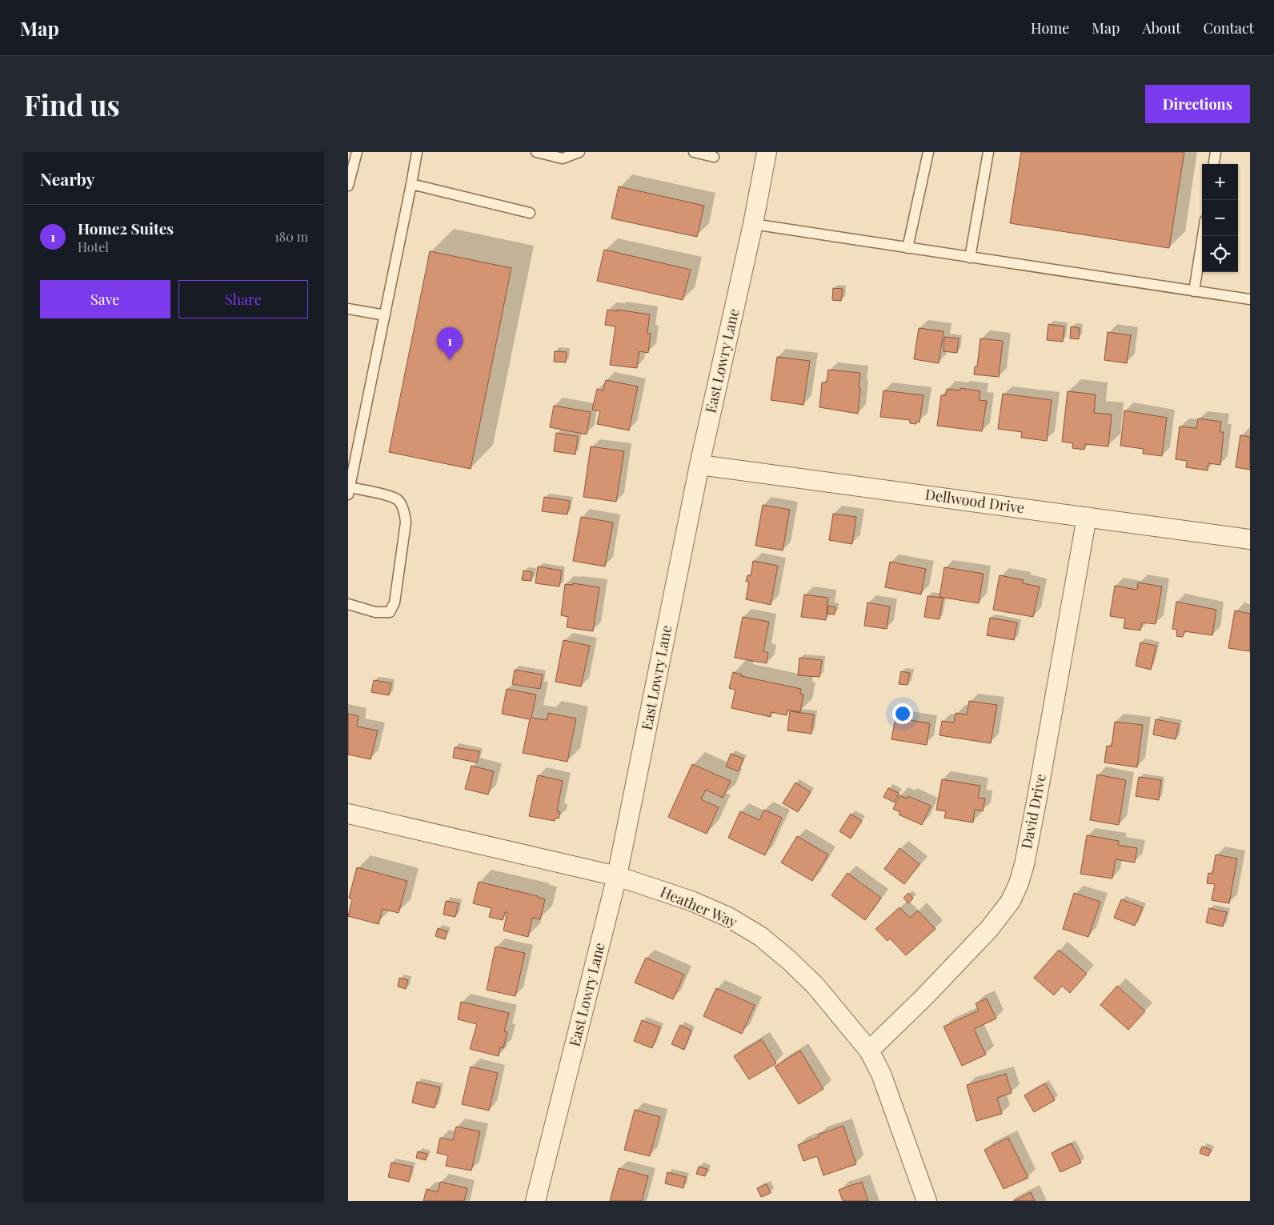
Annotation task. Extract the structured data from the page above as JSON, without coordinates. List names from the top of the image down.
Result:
{
  "streets": {
    "street": [
      "East Lowry Lane",
      "Dellwood Drive",
      "David Drive",
      "Heather Way"
    ]
  },
  "crossings": [
    ["East Lowry Lane", "Dellwood Drive"],
    ["East Lowry Lane", "Heather Way"],
    ["Dellwood Drive", "David Drive"],
    ["David Drive", "Heather Way"]
  ],
  "page": {
    "header": "Map",
    "nav": [
      "Home",
      "Map",
      "About",
      "Contact"
    ],
    "buttons": [
      "Directions",
      ["Save", "Share"]
    ],
    "title": "Find us",
    "heading": "Nearby",
    "map_buttons": ["+", "−"],
    "list": [
      {
        "mark": "1",
        "name": "Home2 Suites",
        "note": "Hotel",
        "value": "180 m"
      }
    ],
    "pins": "1"
  }
}
